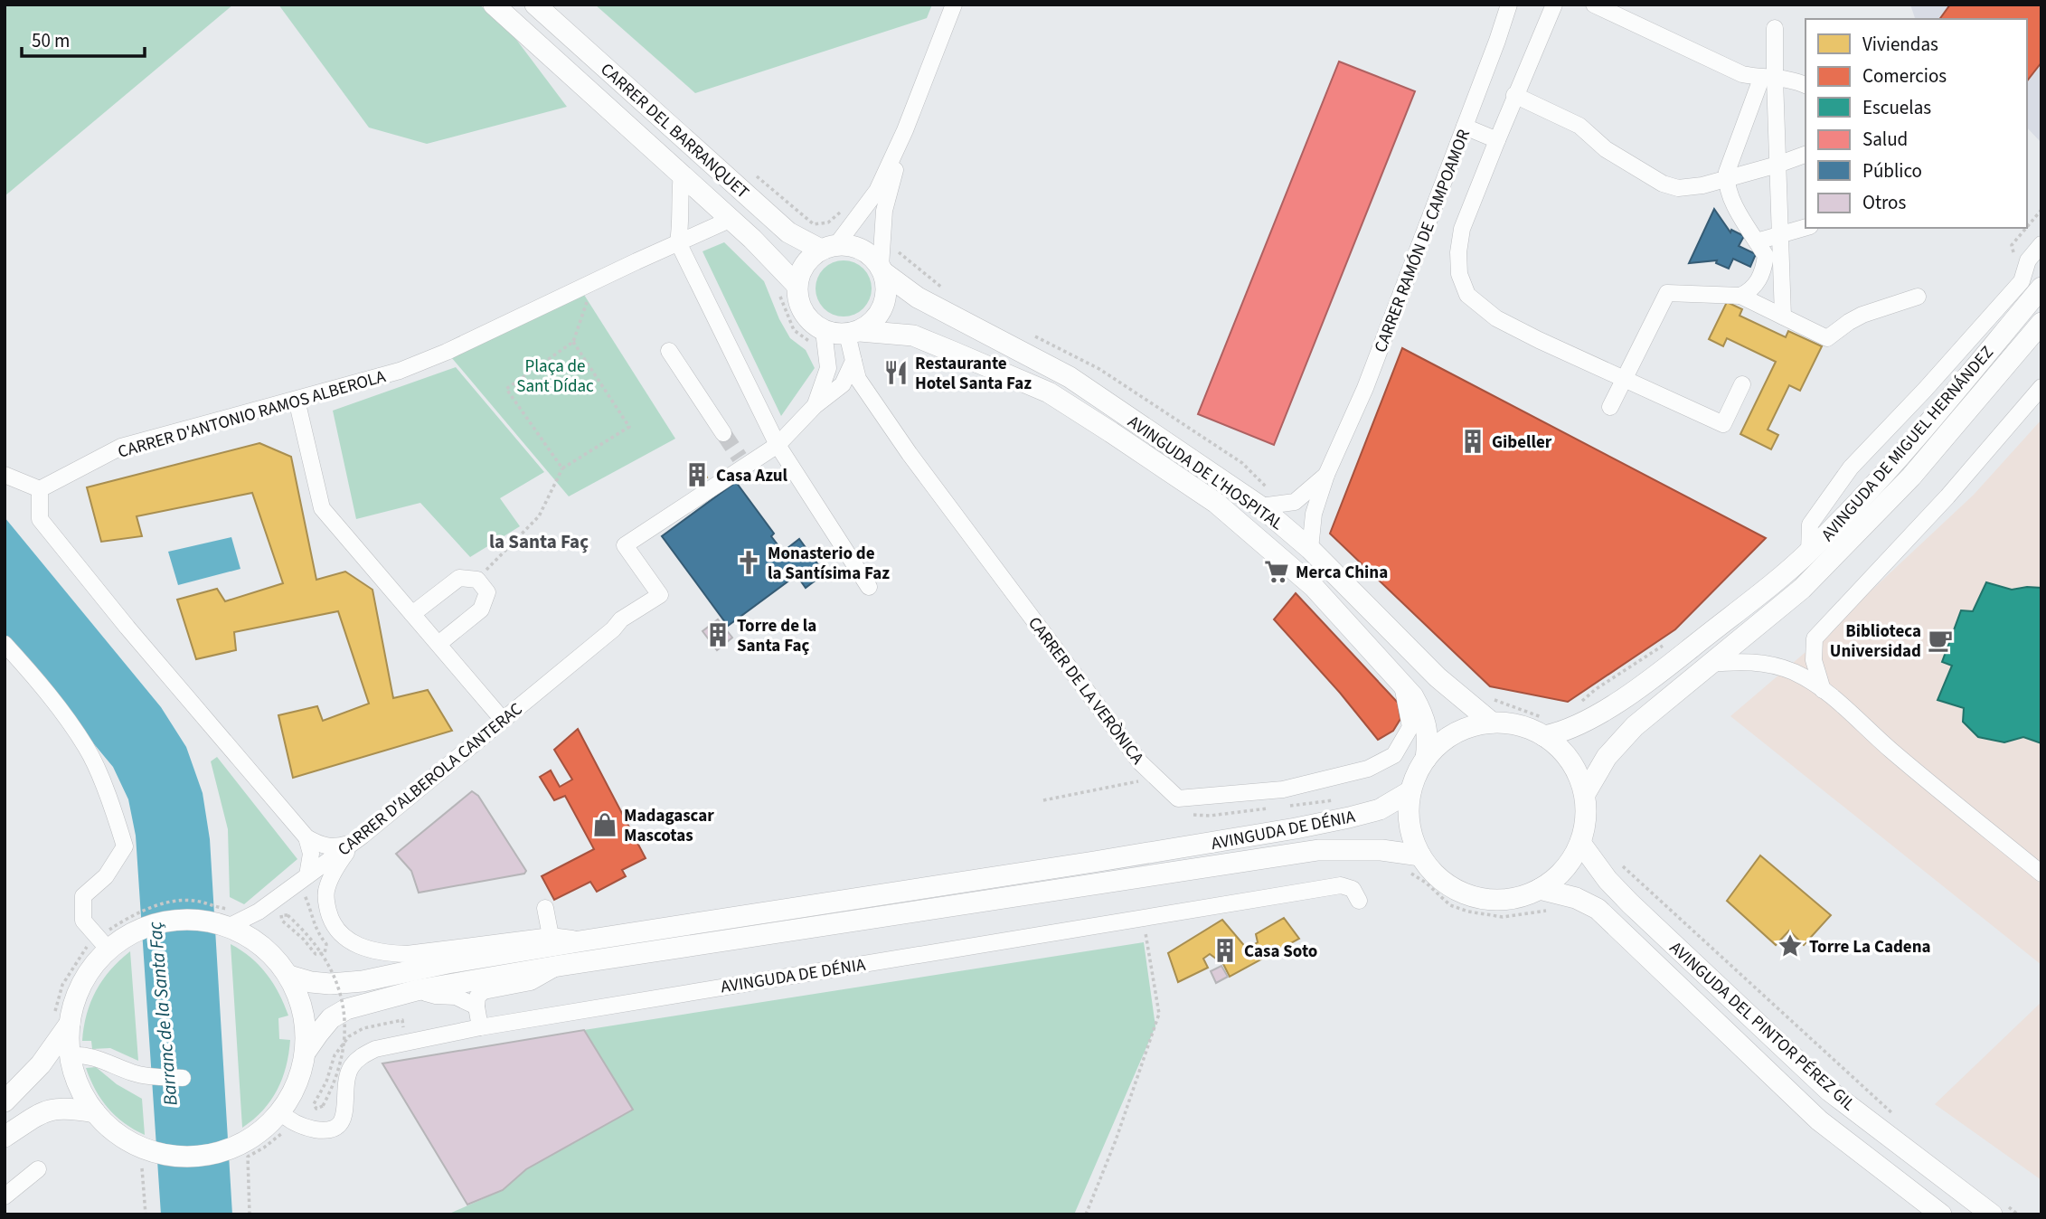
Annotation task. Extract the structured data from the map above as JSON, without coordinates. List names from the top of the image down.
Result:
{
  "streets": {
    "main road": [
      "CARRER DEL BARRANQUET",
      "AVINGUDA DE MIGUEL HERNÁNDEZ",
      "AVINGUDA DE L'HOSPITAL",
      "AVINGUDA DE DÉNIA",
      "AVINGUDA DEL PINTOR PÉREZ GIL"
    ],
    "street": [
      "CARRER RAMÓN DE CAMPOAMOR",
      "CARRER D'ANTONIO RAMOS ALBEROLA",
      "CARRER DE LA VERÒNICA",
      "CARRER D'ALBEROLA CANTERAC"
    ]
  },
  "crossings": [
    ["CARRER DEL BARRANQUET", "CARRER D'ANTONIO RAMOS ALBEROLA"],
    ["CARRER DEL BARRANQUET", "AVINGUDA DE L'HOSPITAL"],
    ["CARRER DEL BARRANQUET", "CARRER DE LA VERÒNICA"],
    ["CARRER DEL BARRANQUET", "CARRER D'ALBEROLA CANTERAC"],
    ["CARRER RAMÓN DE CAMPOAMOR", "AVINGUDA DE L'HOSPITAL"],
    ["AVINGUDA DE MIGUEL HERNÁNDEZ", "AVINGUDA DE L'HOSPITAL"],
    ["AVINGUDA DE MIGUEL HERNÁNDEZ", "AVINGUDA DE DÉNIA"],
    ["AVINGUDA DE MIGUEL HERNÁNDEZ", "AVINGUDA DEL PINTOR PÉREZ GIL"],
    ["AVINGUDA DE L'HOSPITAL", "CARRER DE LA VERÒNICA"],
    ["AVINGUDA DE L'HOSPITAL", "AVINGUDA DE DÉNIA"],
    ["AVINGUDA DE L'HOSPITAL", "AVINGUDA DEL PINTOR PÉREZ GIL"],
    ["AVINGUDA DE DÉNIA", "AVINGUDA DEL PINTOR PÉREZ GIL"]
  ],
  "districts": ["la Santa Faç"],
  "water": ["Barranc de la Santa Faç"],
  "parks": ["Plaça de Sant Dídac"],
  "places": {
    "restaurant": ["Restaurante Hotel Santa Faz"],
    "building": [
      "Gibeller",
      "Casa Azul",
      "Torre de la Santa Faç",
      "Casa Soto"
    ],
    "church": ["Monasterio de la Santísima Faz"],
    "supermarket": ["Merca China"],
    "cafe": ["Biblioteca Universidad"],
    "shop": ["Madagascar Mascotas"],
    "place": ["Torre La Cadena"]
  },
  "legend": [
    "Viviendas",
    "Comercios",
    "Escuelas",
    "Salud",
    "Público",
    "Otros"
  ],
  "scale_bar": "50 m"
}
